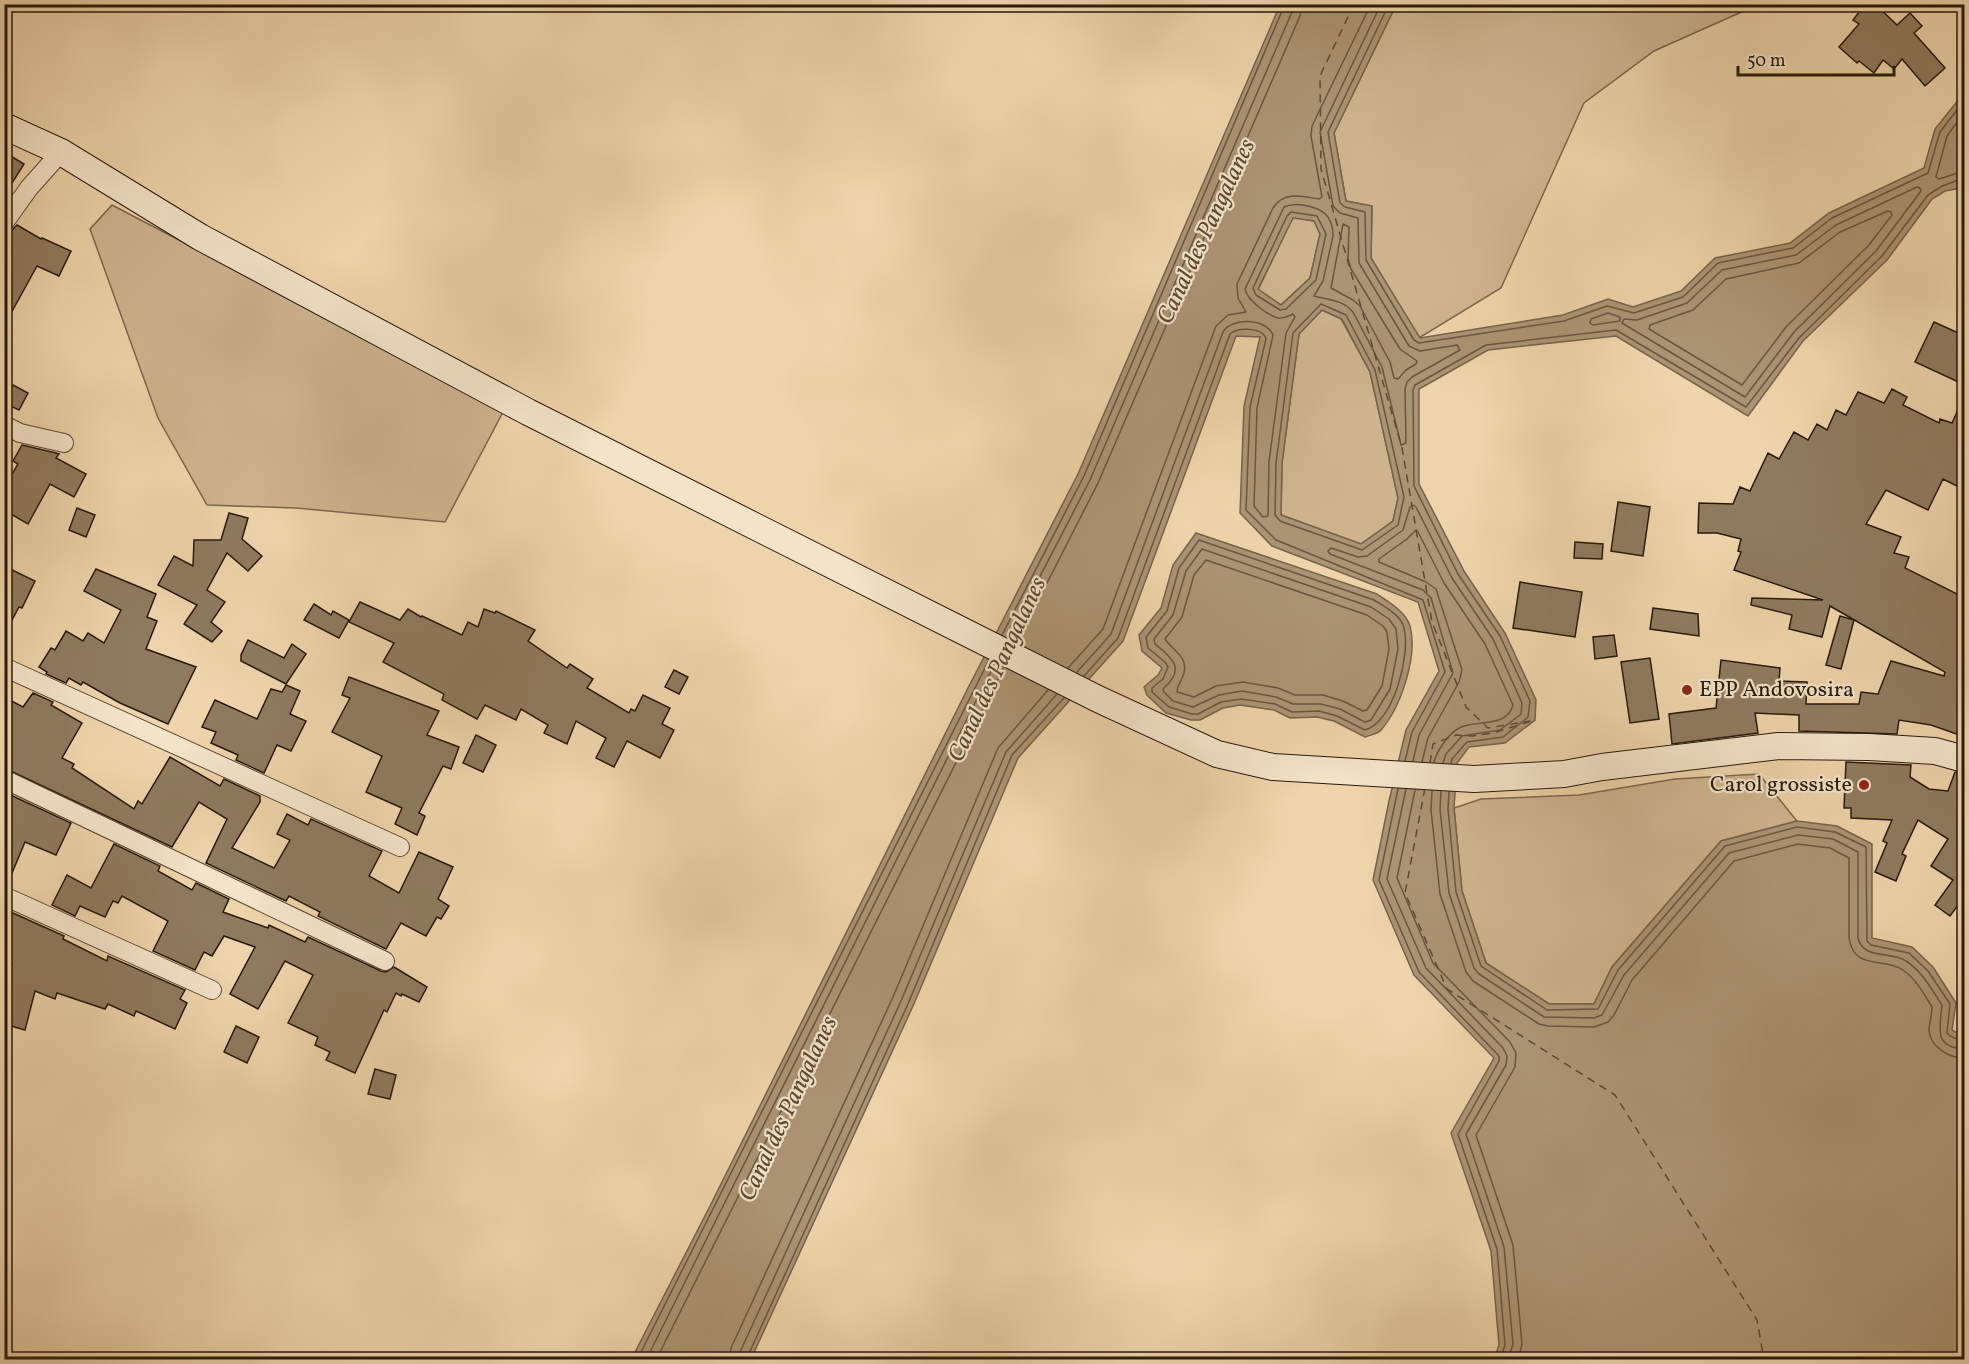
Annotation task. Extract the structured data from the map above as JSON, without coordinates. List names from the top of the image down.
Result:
{
  "water": ["Canal des Pangalanes"],
  "places": ["EPP Andovosira", "Carol grossiste"],
  "scale_bar": "50 m"
}
